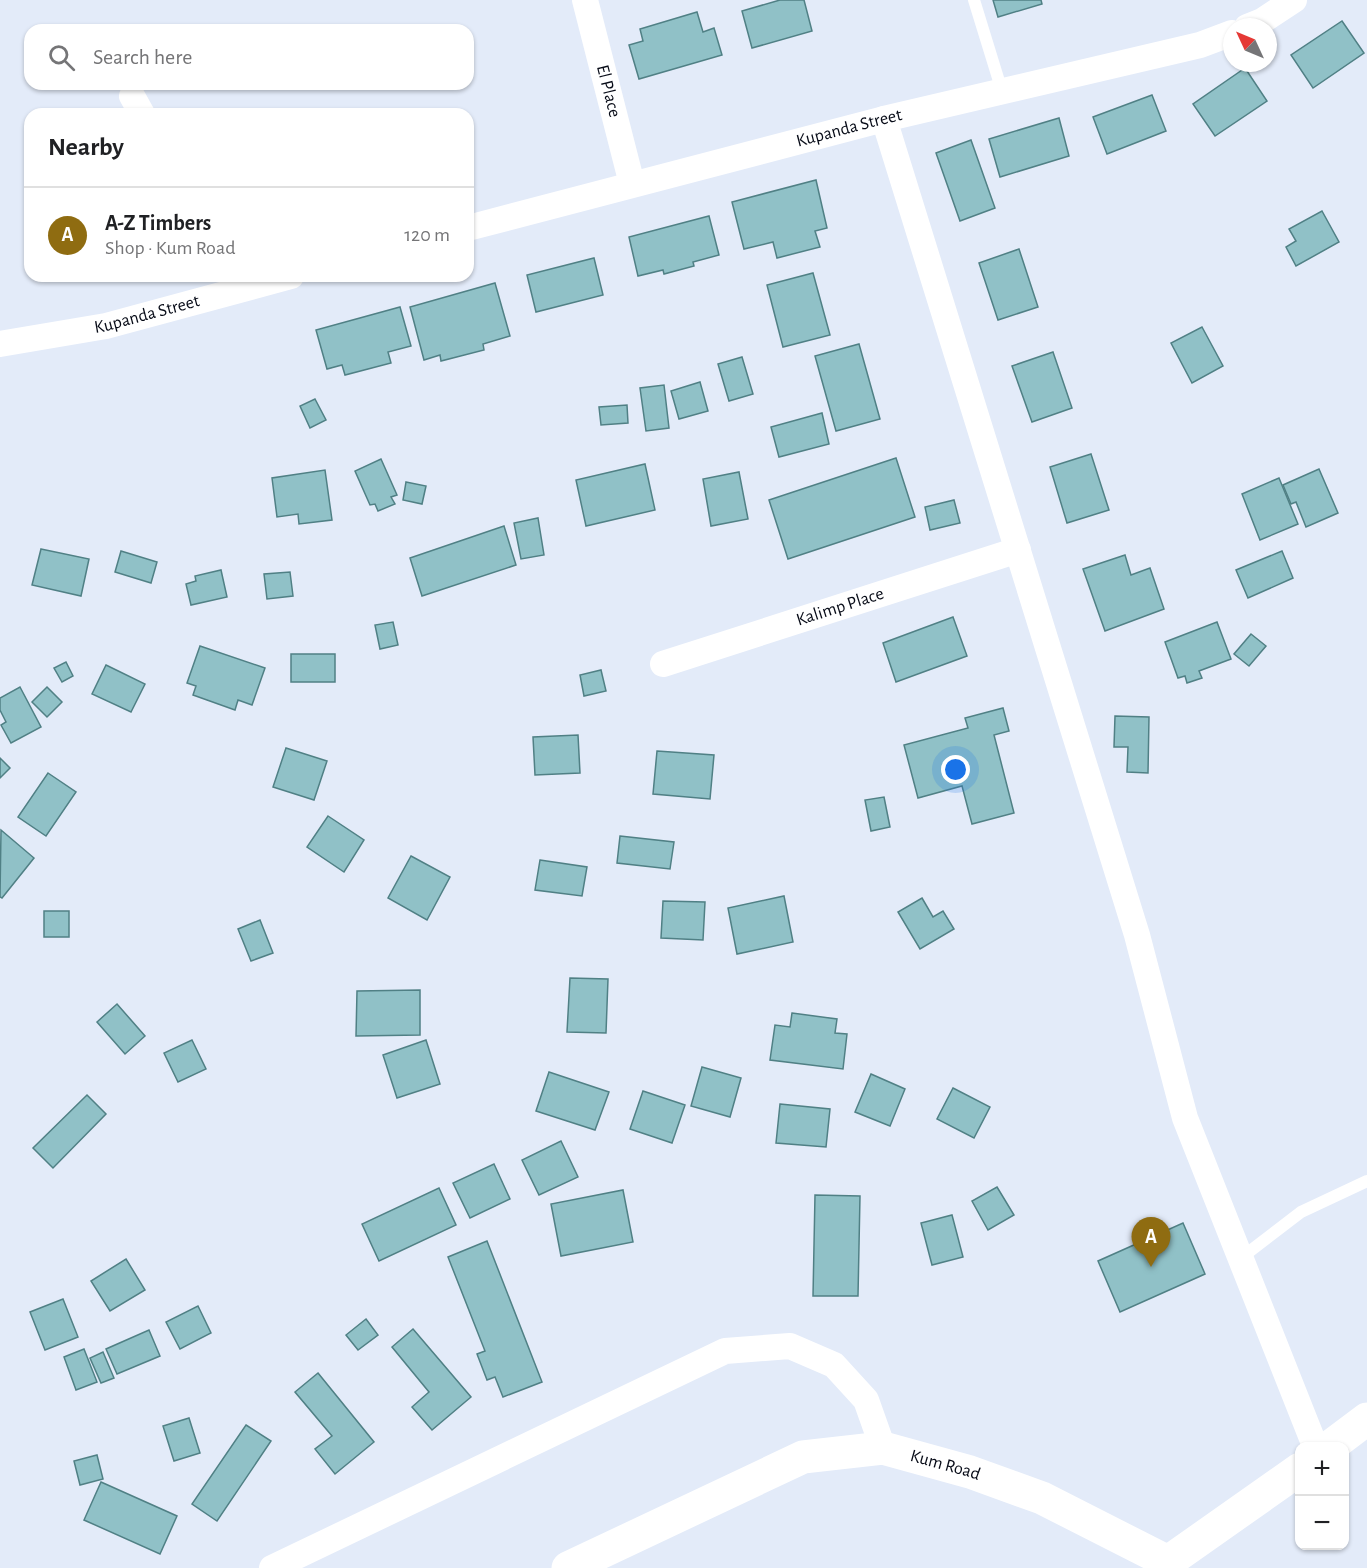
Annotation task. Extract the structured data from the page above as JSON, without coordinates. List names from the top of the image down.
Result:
{
  "streets": {
    "street": [
      "El Place",
      "Kupanda Street",
      "Kalimp Place",
      "Kum Road"
    ]
  },
  "crossings": [
    ["El Place", "Kupanda Street"]
  ],
  "north": "top left",
  "page": {
    "search": "Search here",
    "heading": "Nearby",
    "list": [
      {
        "mark": "A",
        "name": "A-Z Timbers",
        "note": "Shop · Kum Road",
        "value": "120 m"
      }
    ],
    "pins": "A",
    "map_buttons": ["+", "−"]
  }
}
